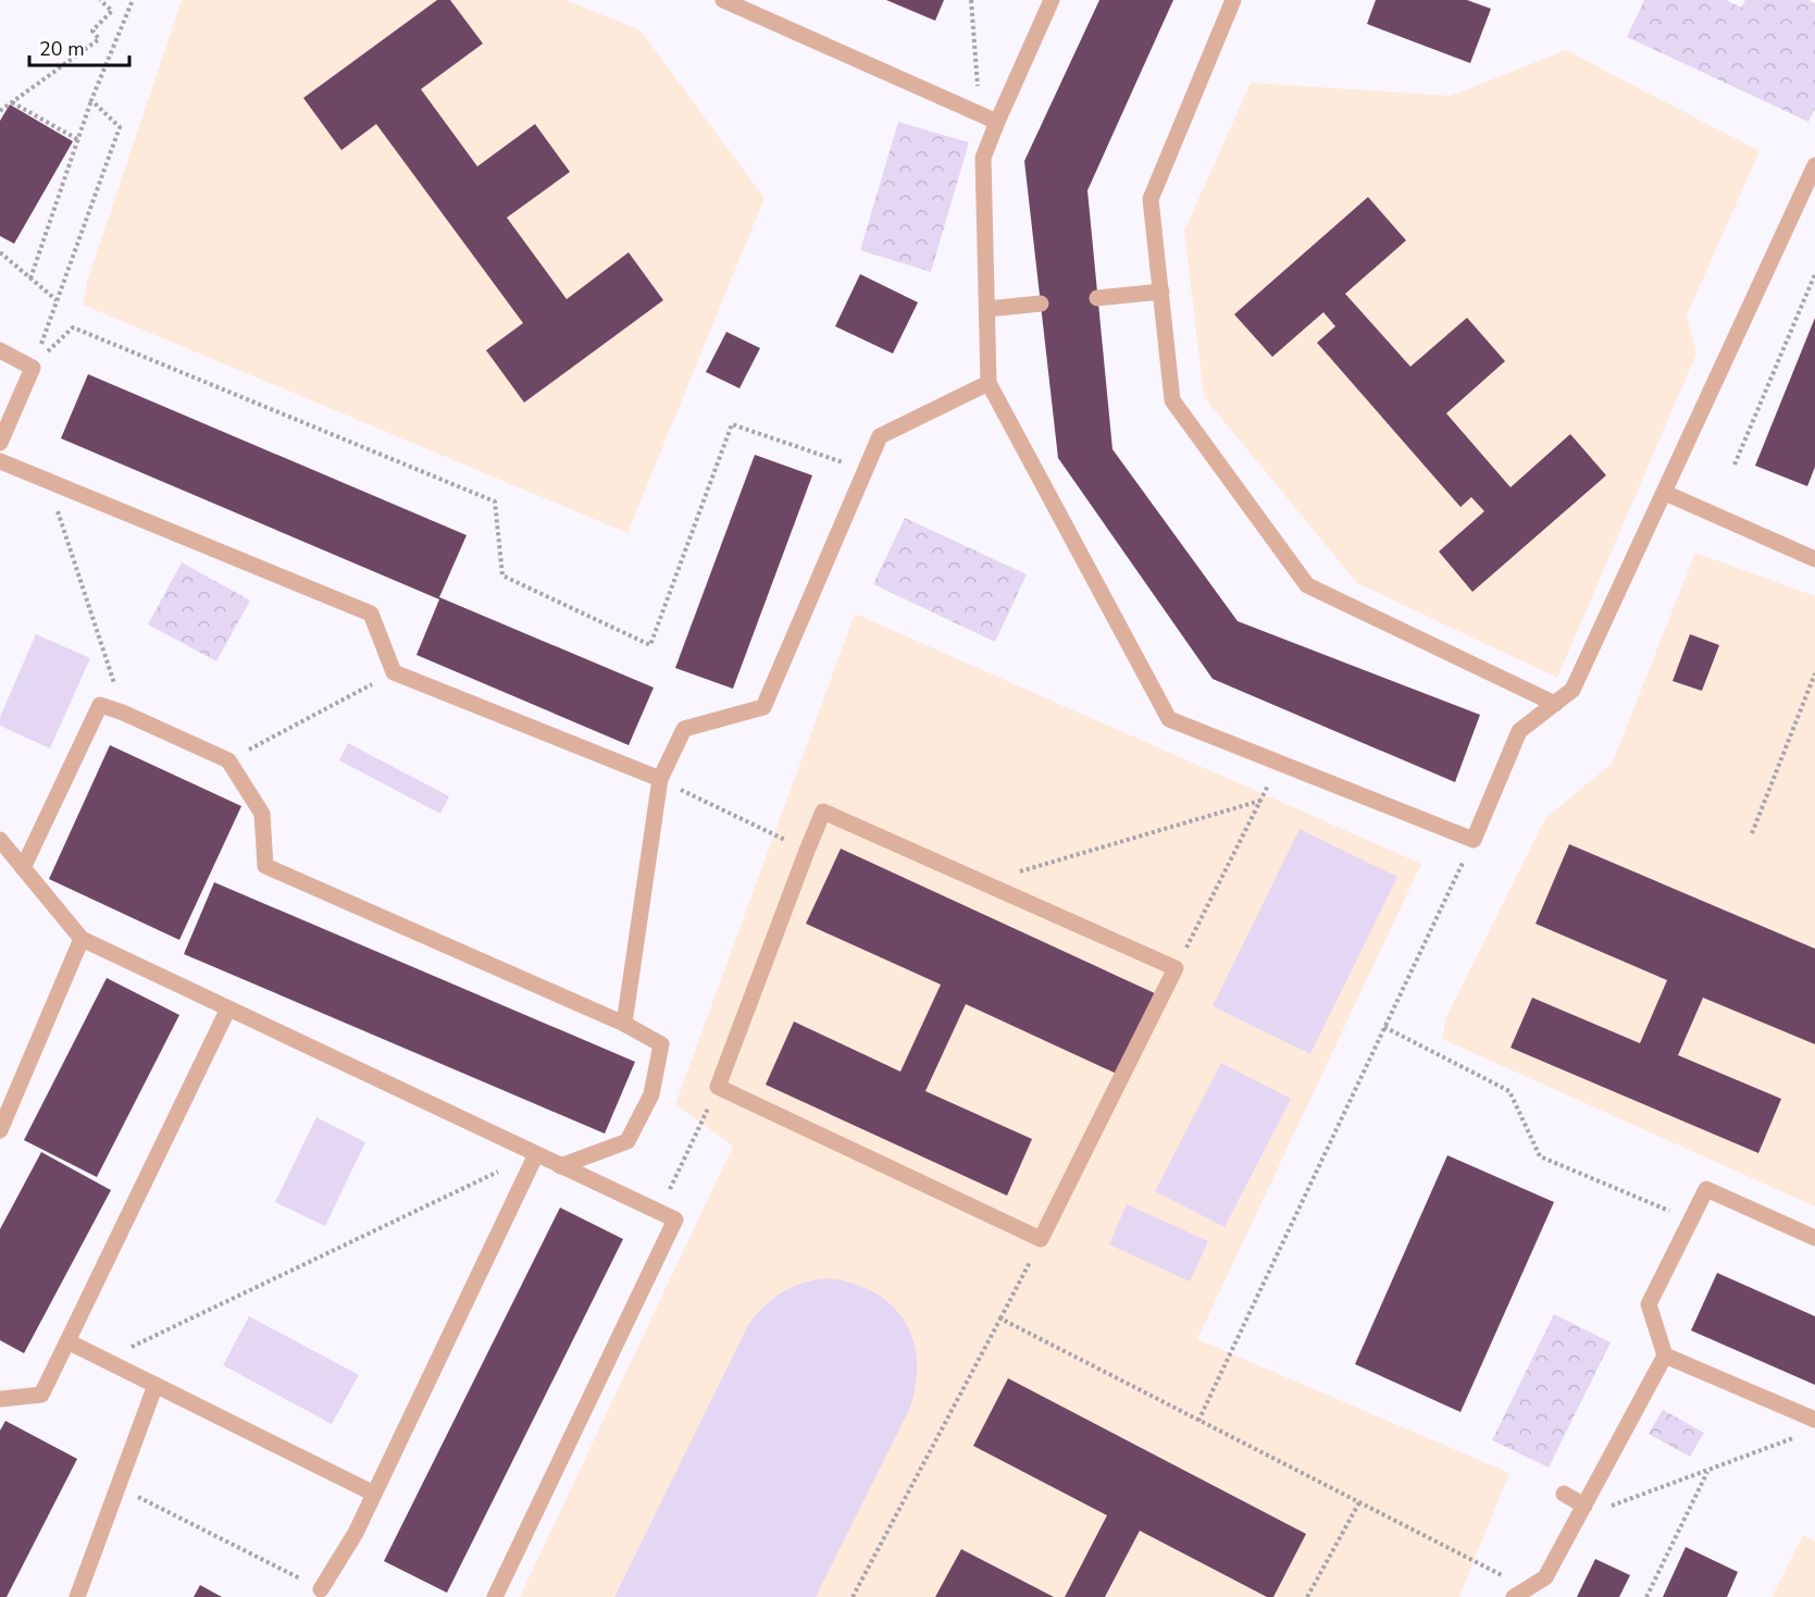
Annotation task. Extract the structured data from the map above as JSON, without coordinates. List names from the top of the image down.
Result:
{
  "scale_bar": "20 m"
}
